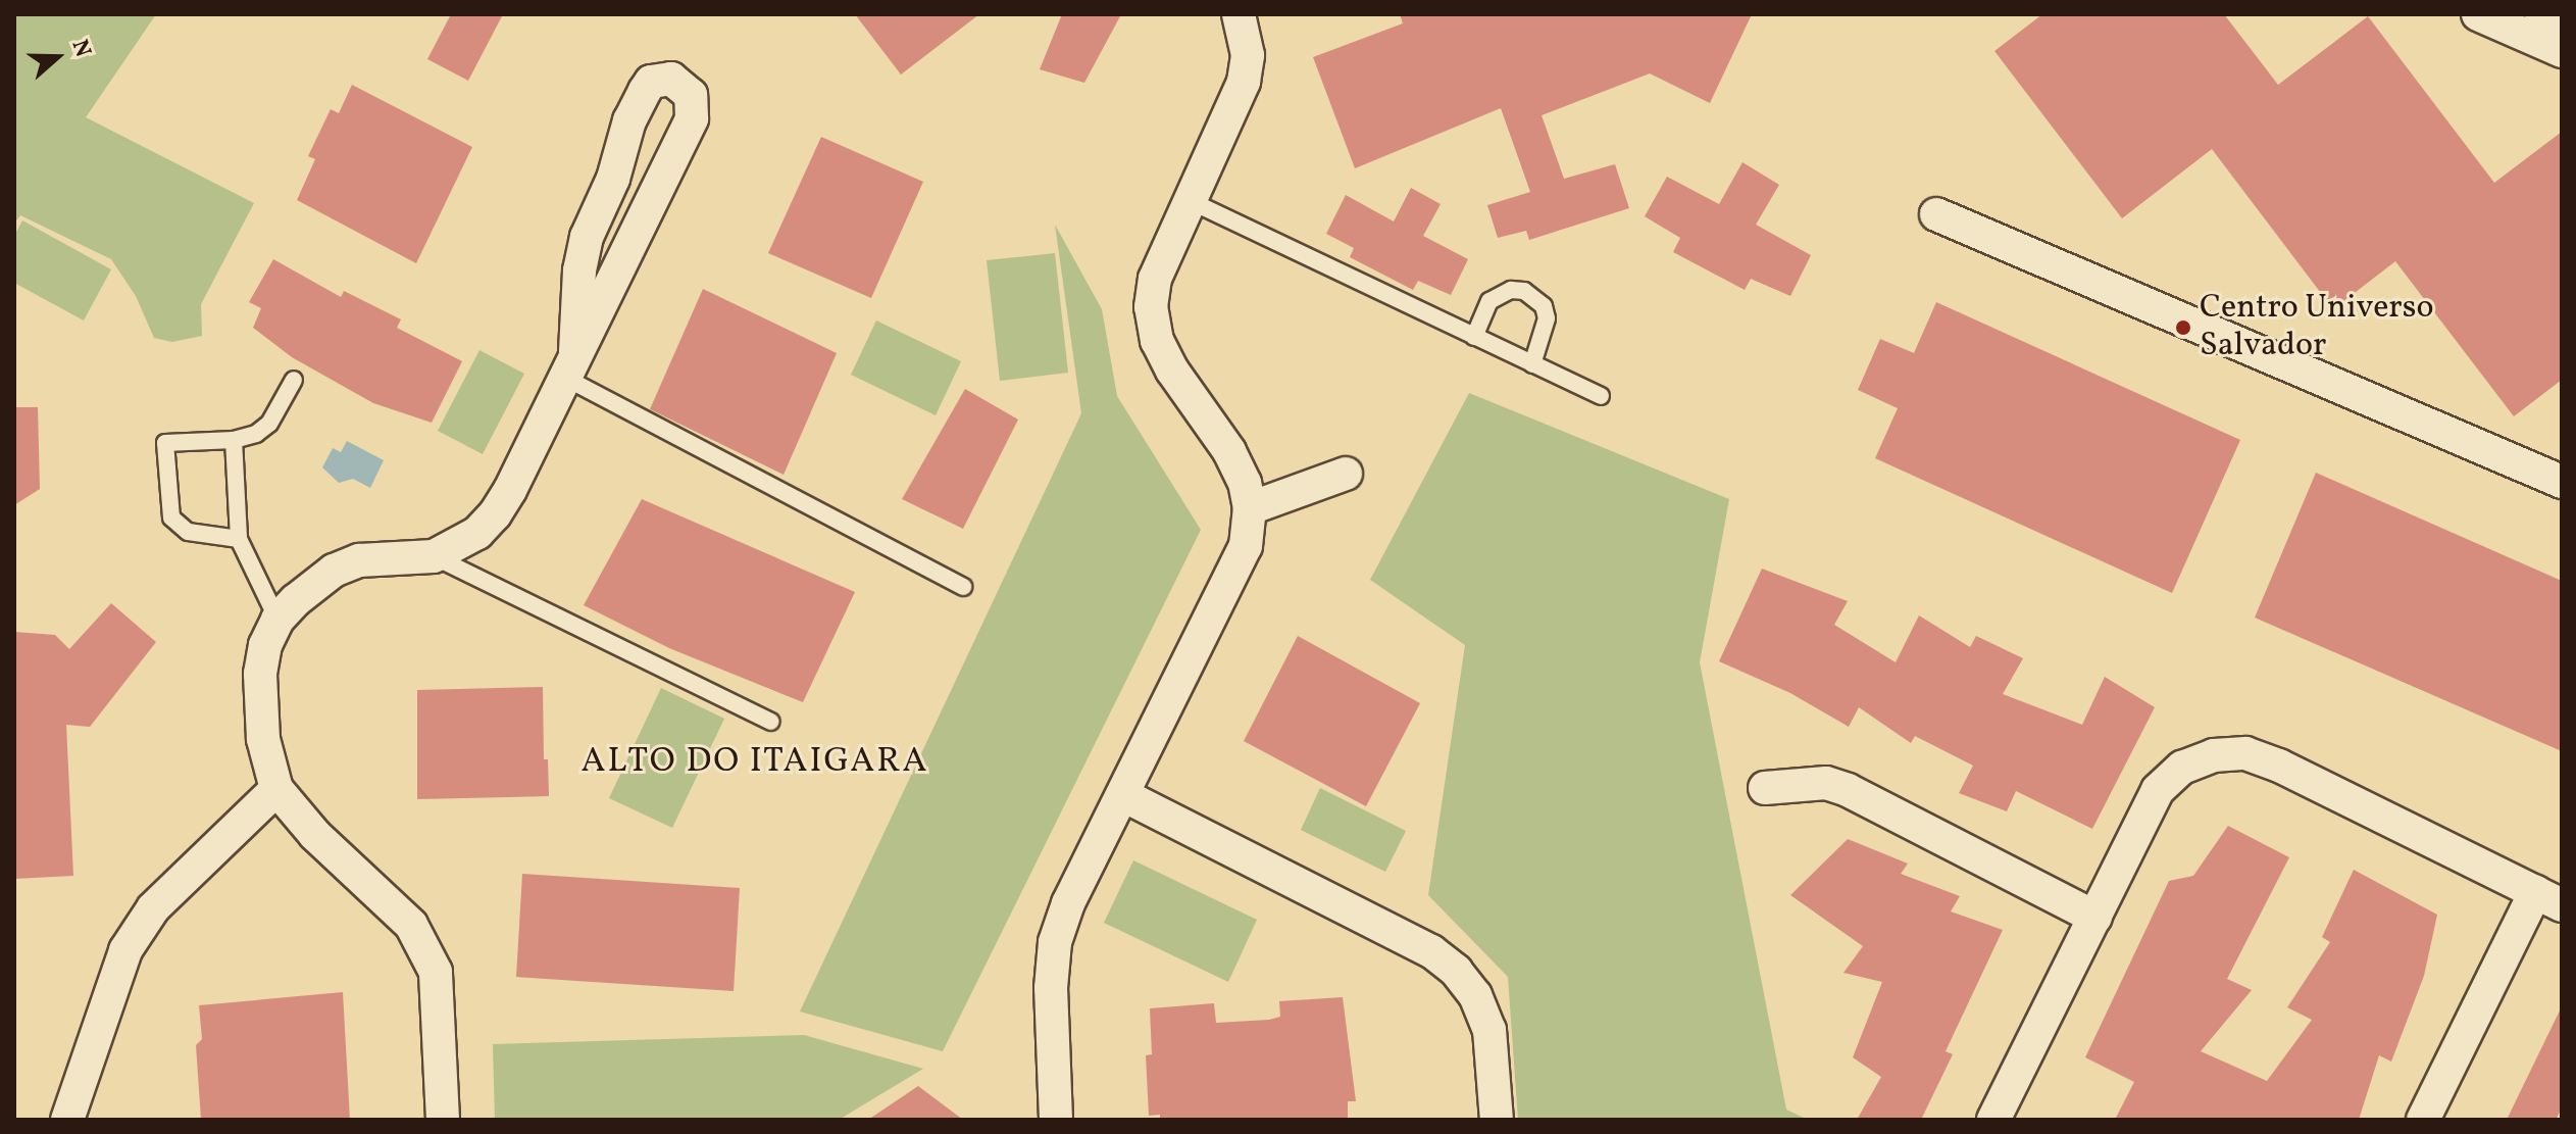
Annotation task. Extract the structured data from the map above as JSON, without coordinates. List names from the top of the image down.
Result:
{
  "districts": ["ALTO DO ITAIGARA"],
  "places": ["Centro Universo Salvador"],
  "north": "right"
}
